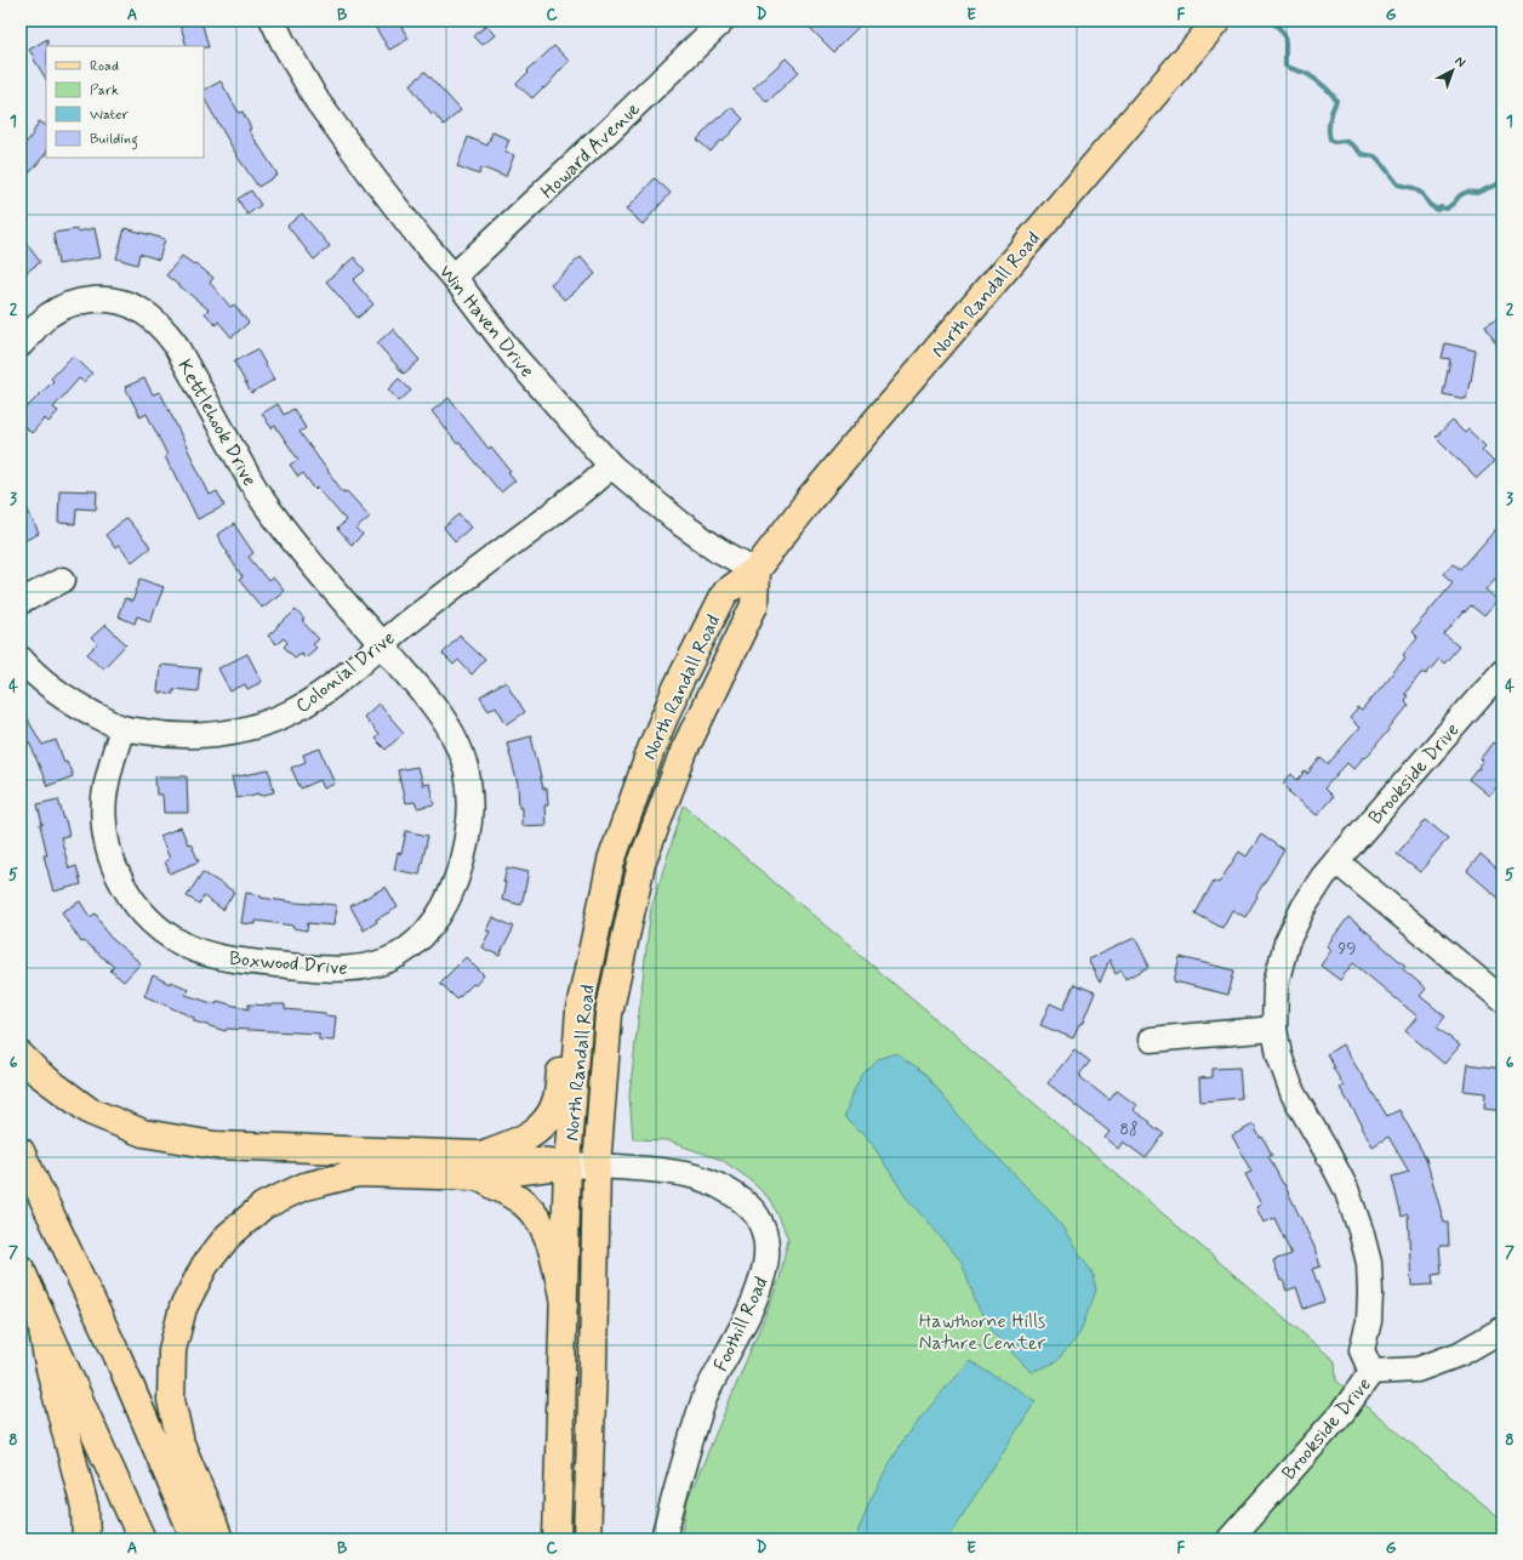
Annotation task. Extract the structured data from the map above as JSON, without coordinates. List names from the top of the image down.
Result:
{
  "streets": {
    "main road": ["North Randall Road"],
    "street": [
      "Howard Avenue",
      "Win Haven Drive",
      "Kettlehook Drive",
      "Colonial Drive",
      "Brookside Drive",
      "Boxwood Drive",
      "Foothill Road"
    ]
  },
  "crossings": [
    ["Howard Avenue", "Win Haven Drive"],
    ["North Randall Road", "Win Haven Drive"],
    ["North Randall Road", "Foothill Road"],
    ["Win Haven Drive", "Colonial Drive"],
    ["Kettlehook Drive", "Colonial Drive"],
    ["Kettlehook Drive", "Boxwood Drive"],
    ["Colonial Drive", "Boxwood Drive"]
  ],
  "parks": ["Hawthorne Hills Nature Center"],
  "house_numbers": ["99", "88"],
  "legend": [
    "Road",
    "Park",
    "Water",
    "Building"
  ],
  "north": "top right",
  "grid": {
    "columns": [
      "A",
      "B",
      "C",
      "D",
      "E",
      "F",
      "G"
    ],
    "rows": [
      "1",
      "2",
      "3",
      "4",
      "5",
      "6",
      "7",
      "8"
    ]
  }
}
